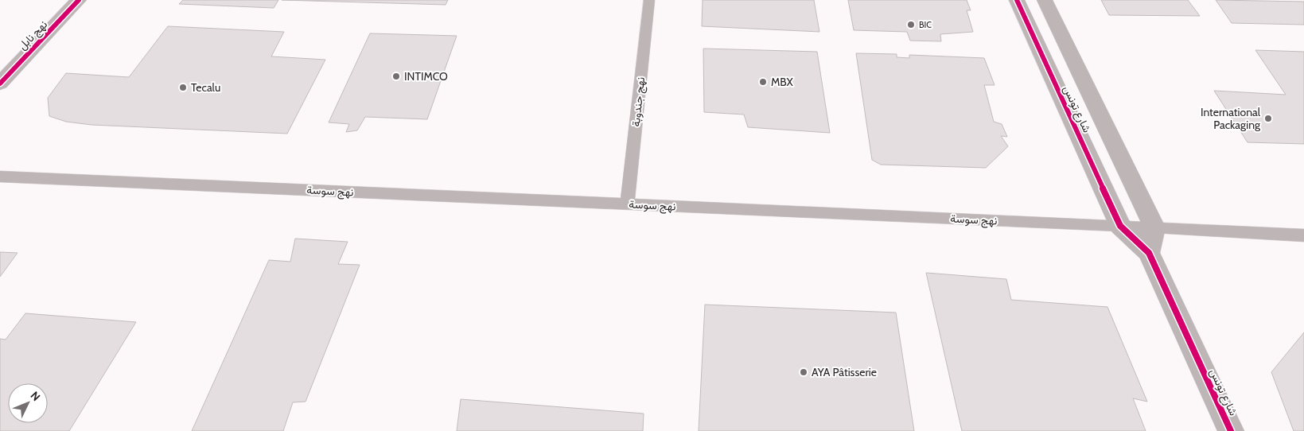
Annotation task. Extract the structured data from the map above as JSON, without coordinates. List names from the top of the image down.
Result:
{
  "streets": {
    "street": ["نهج نابل", "شارع تونس"],
    "lane": ["نهج جندوبة", "نهج سوسة"]
  },
  "crossings": [
    ["نهج جندوبة", "نهج سوسة"],
    ["شارع تونس", "نهج سوسة"]
  ],
  "places": [
    "BIC",
    "INTIMCO",
    "MBX",
    "Tecalu",
    "International Packaging",
    "AYA Pâtisserie"
  ],
  "north": "top right"
}
